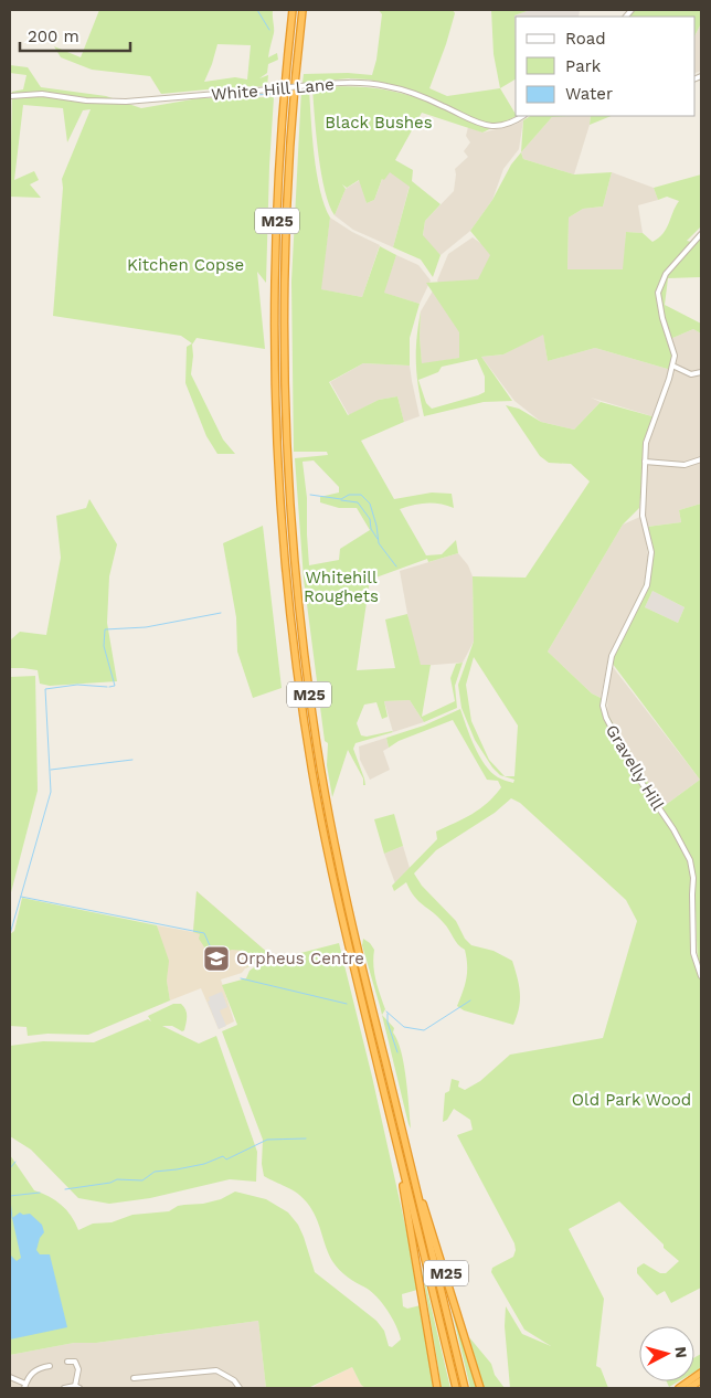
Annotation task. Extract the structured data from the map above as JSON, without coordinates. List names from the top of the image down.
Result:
{
  "streets": {
    "highway": ["M25"],
    "street": ["White Hill Lane", "Gravelly Hill"]
  },
  "parks": [
    "Black Bushes",
    "Kitchen Copse",
    "Whitehill Roughets",
    "Old Park Wood"
  ],
  "places": {
    "school or university": ["Orpheus Centre"]
  },
  "legend": ["Road", "Park", "Water"],
  "scale_bar": "200 m",
  "north": "right"
}
